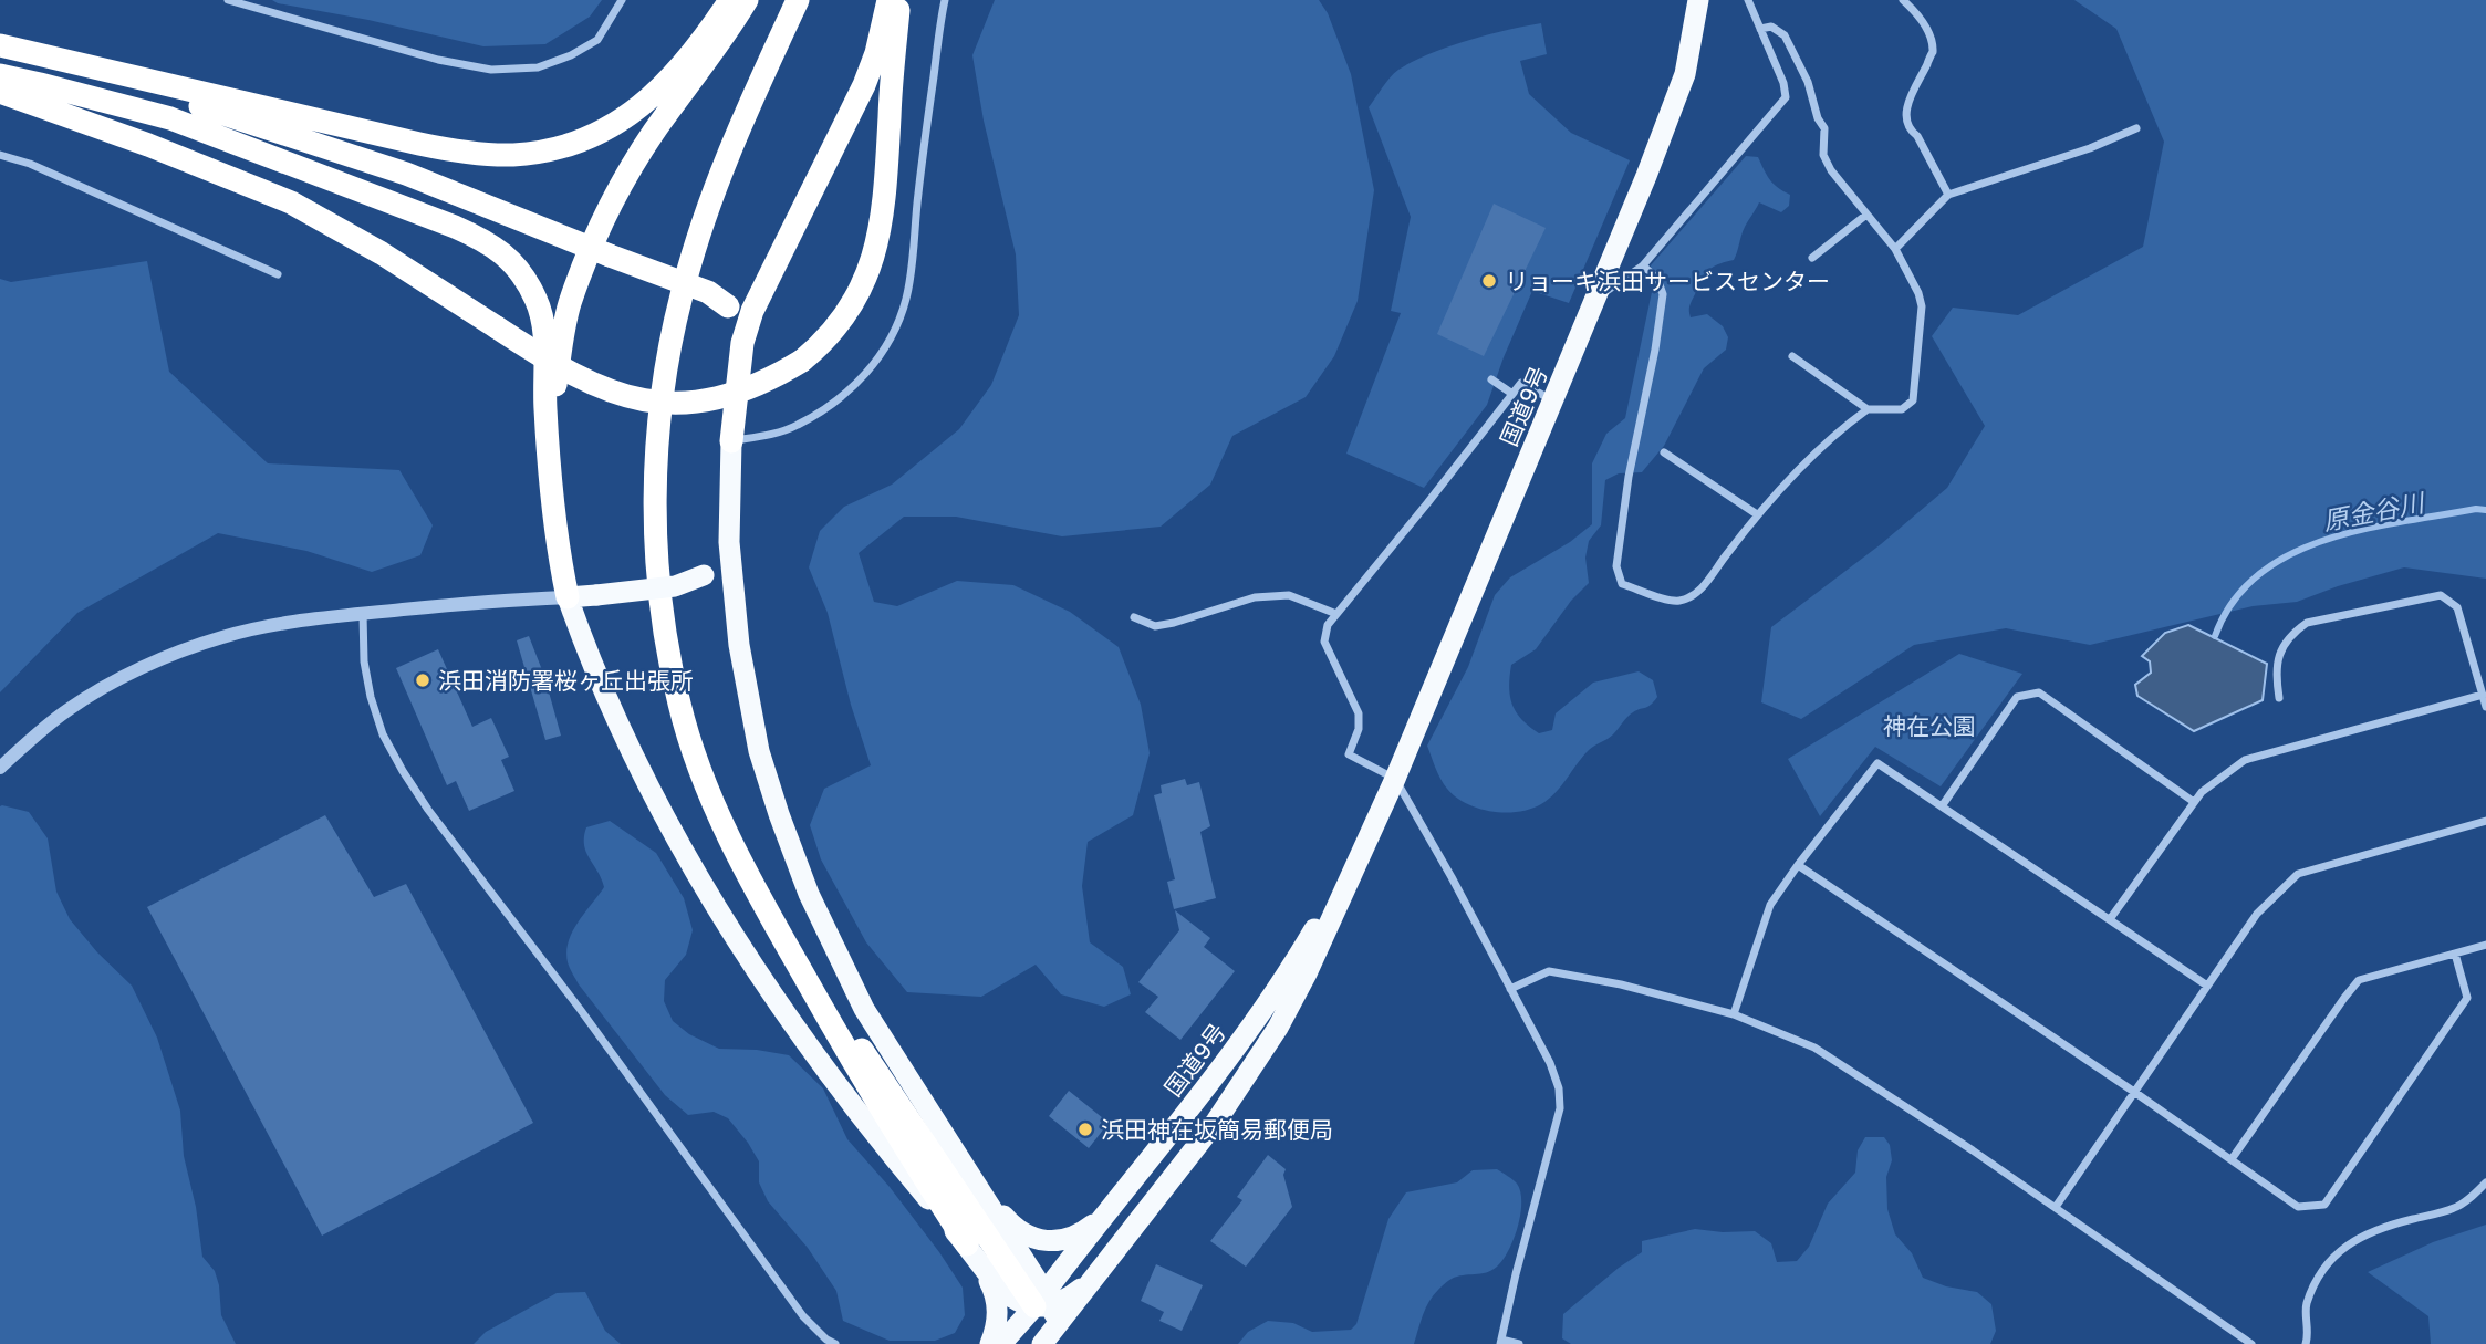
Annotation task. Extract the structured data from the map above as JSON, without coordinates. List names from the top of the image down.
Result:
{
  "streets": {
    "highway": ["国道9号"]
  },
  "water": ["原金谷川"],
  "parks": ["神在公園"],
  "places": ["リョーキ浜田サービスセンター", "浜田消防署桜ヶ丘出張所", "浜田神在坂簡易郵便局"]
}
